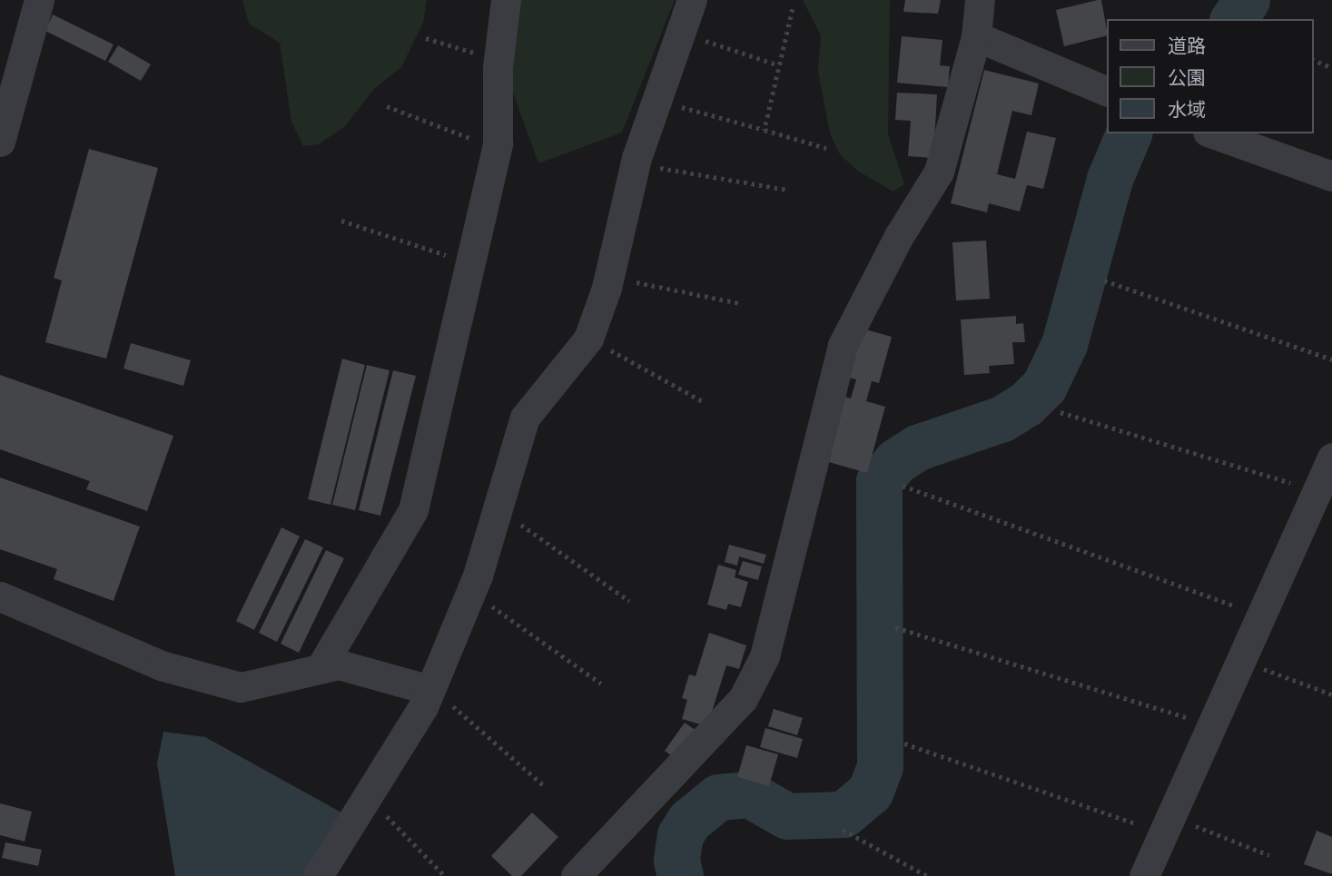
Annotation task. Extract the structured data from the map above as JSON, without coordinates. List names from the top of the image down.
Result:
{
  "legend": ["道路", "公園", "水域"]
}
